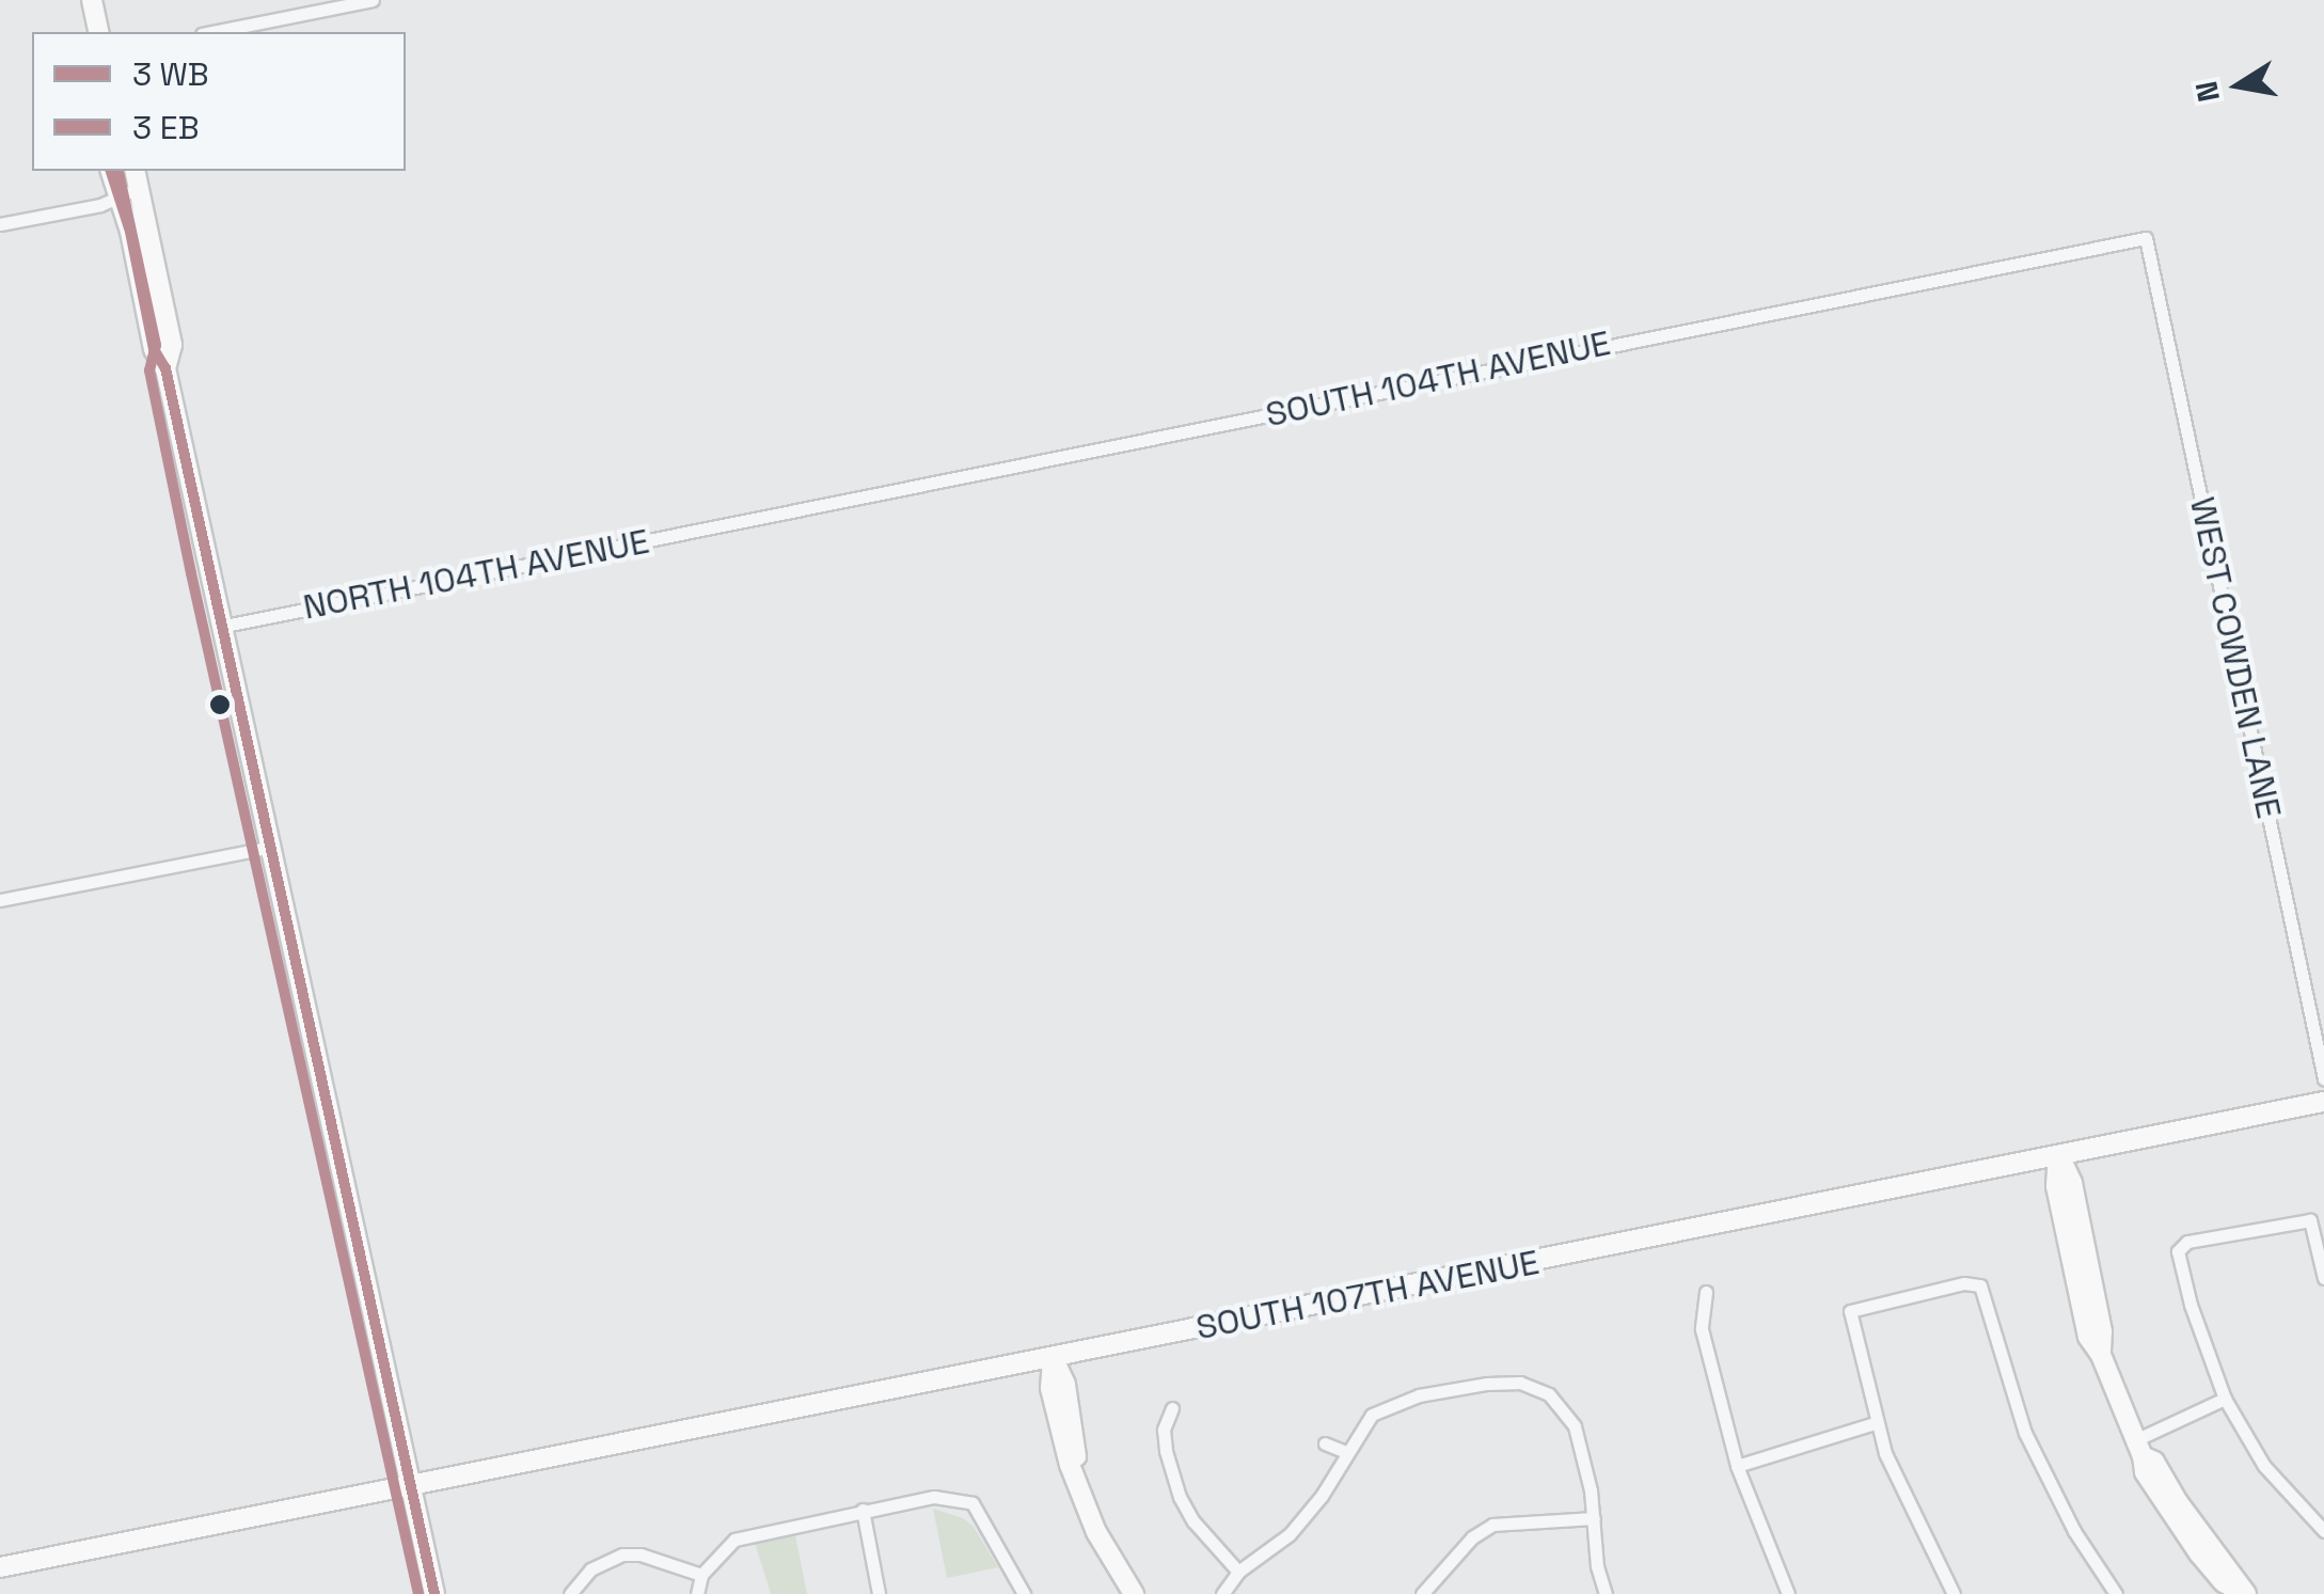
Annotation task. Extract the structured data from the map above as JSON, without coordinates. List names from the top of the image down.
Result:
{
  "streets": {
    "main road": ["SOUTH 107TH AVENUE"],
    "street": ["SOUTH 104TH AVENUE", "NORTH 104TH AVENUE", "WEST COWDEN LANE"]
  },
  "crossings": [
    ["SOUTH 104TH AVENUE", "NORTH 104TH AVENUE"],
    ["SOUTH 104TH AVENUE", "WEST COWDEN LANE"]
  ],
  "legend": ["3 WB", "3 EB"],
  "north": "left"
}
